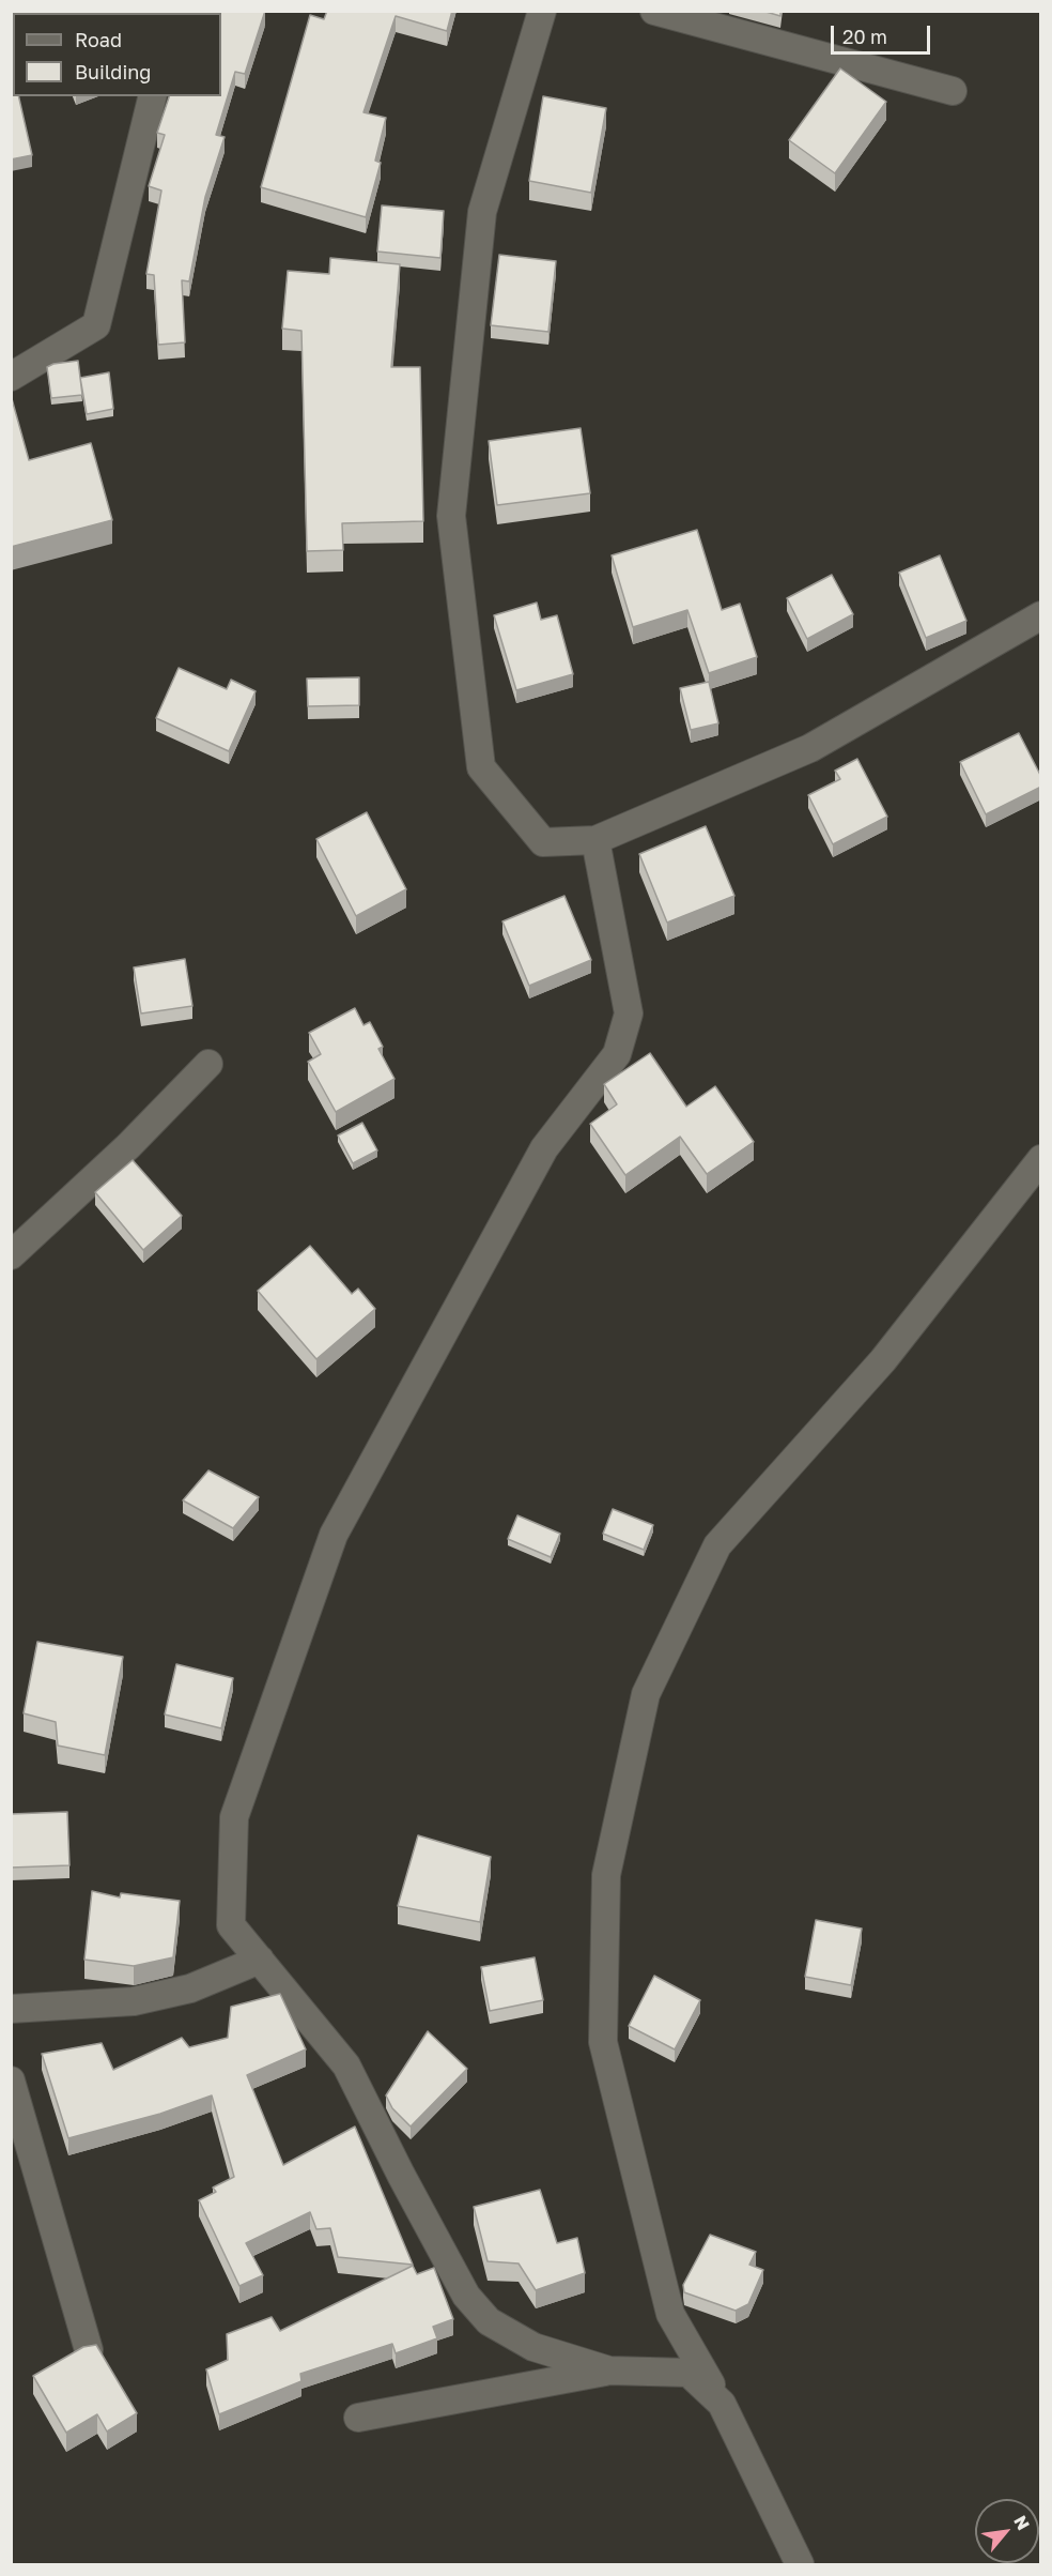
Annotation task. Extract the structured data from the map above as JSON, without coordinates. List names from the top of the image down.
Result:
{
  "legend": ["Road", "Building"],
  "scale_bar": "20 m",
  "north": "top right"
}
